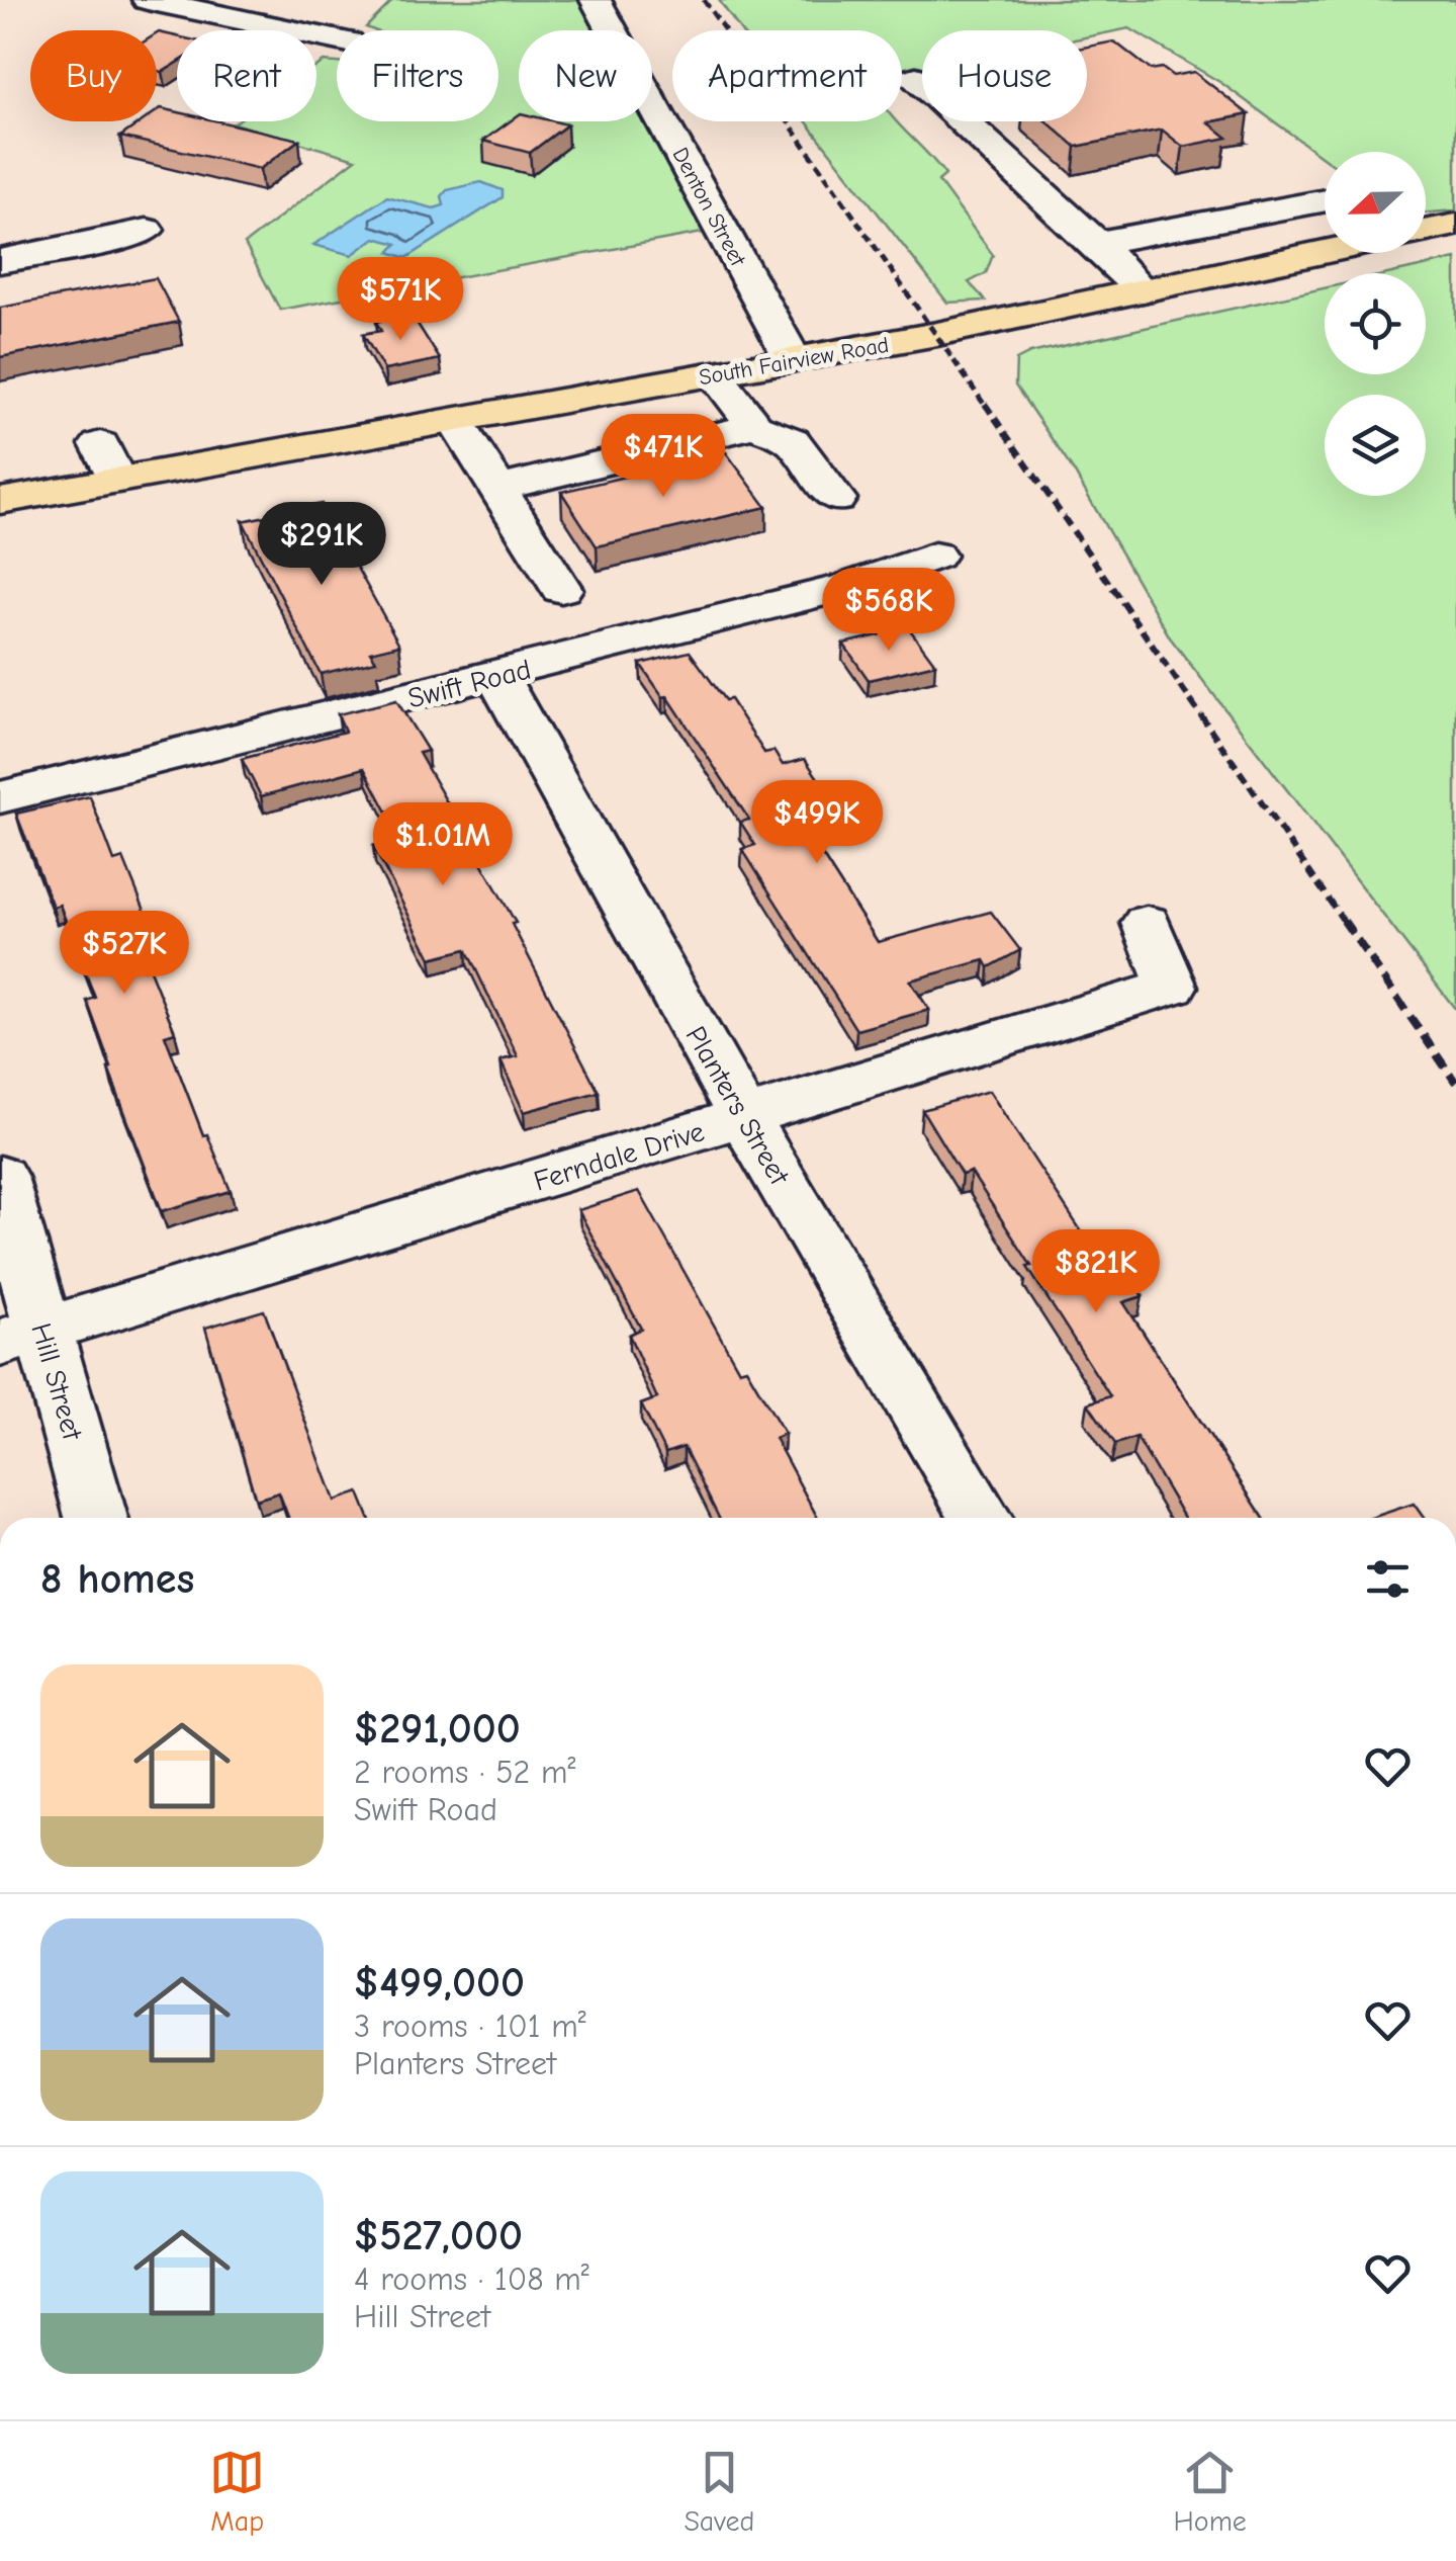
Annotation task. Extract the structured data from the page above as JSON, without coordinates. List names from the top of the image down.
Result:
{
  "streets": {
    "main road": ["South Fairview Road"],
    "street": [
      "Denton Street",
      "Swift Road",
      "Planters Street",
      "Ferndale Drive",
      "Hill Street"
    ]
  },
  "crossings": [
    ["Denton Street", "South Fairview Road"],
    ["Swift Road", "Planters Street"],
    ["Planters Street", "Ferndale Drive"],
    ["Ferndale Drive", "Hill Street"]
  ],
  "north": "left",
  "page": {
    "chip": [
      "Buy",
      "Rent",
      "Filters",
      "New",
      "Apartment",
      "House"
    ],
    "price": [
      "$571K",
      "$471K",
      "$291K",
      "$568K",
      "$499K",
      "$1.01M",
      "$527K",
      "$821K"
    ],
    "heading": "8 homes",
    "list": [
      {
        "name": "$291,000",
        "note": "2 rooms · 52 m² · Swift Road"
      },
      {
        "name": "$499,000",
        "note": "3 rooms · 101 m² · Planters Street"
      },
      {
        "name": "$527,000",
        "note": "4 rooms · 108 m² · Hill Street"
      }
    ],
    "tabs": ["Map", "Saved", "Home"]
  }
}
